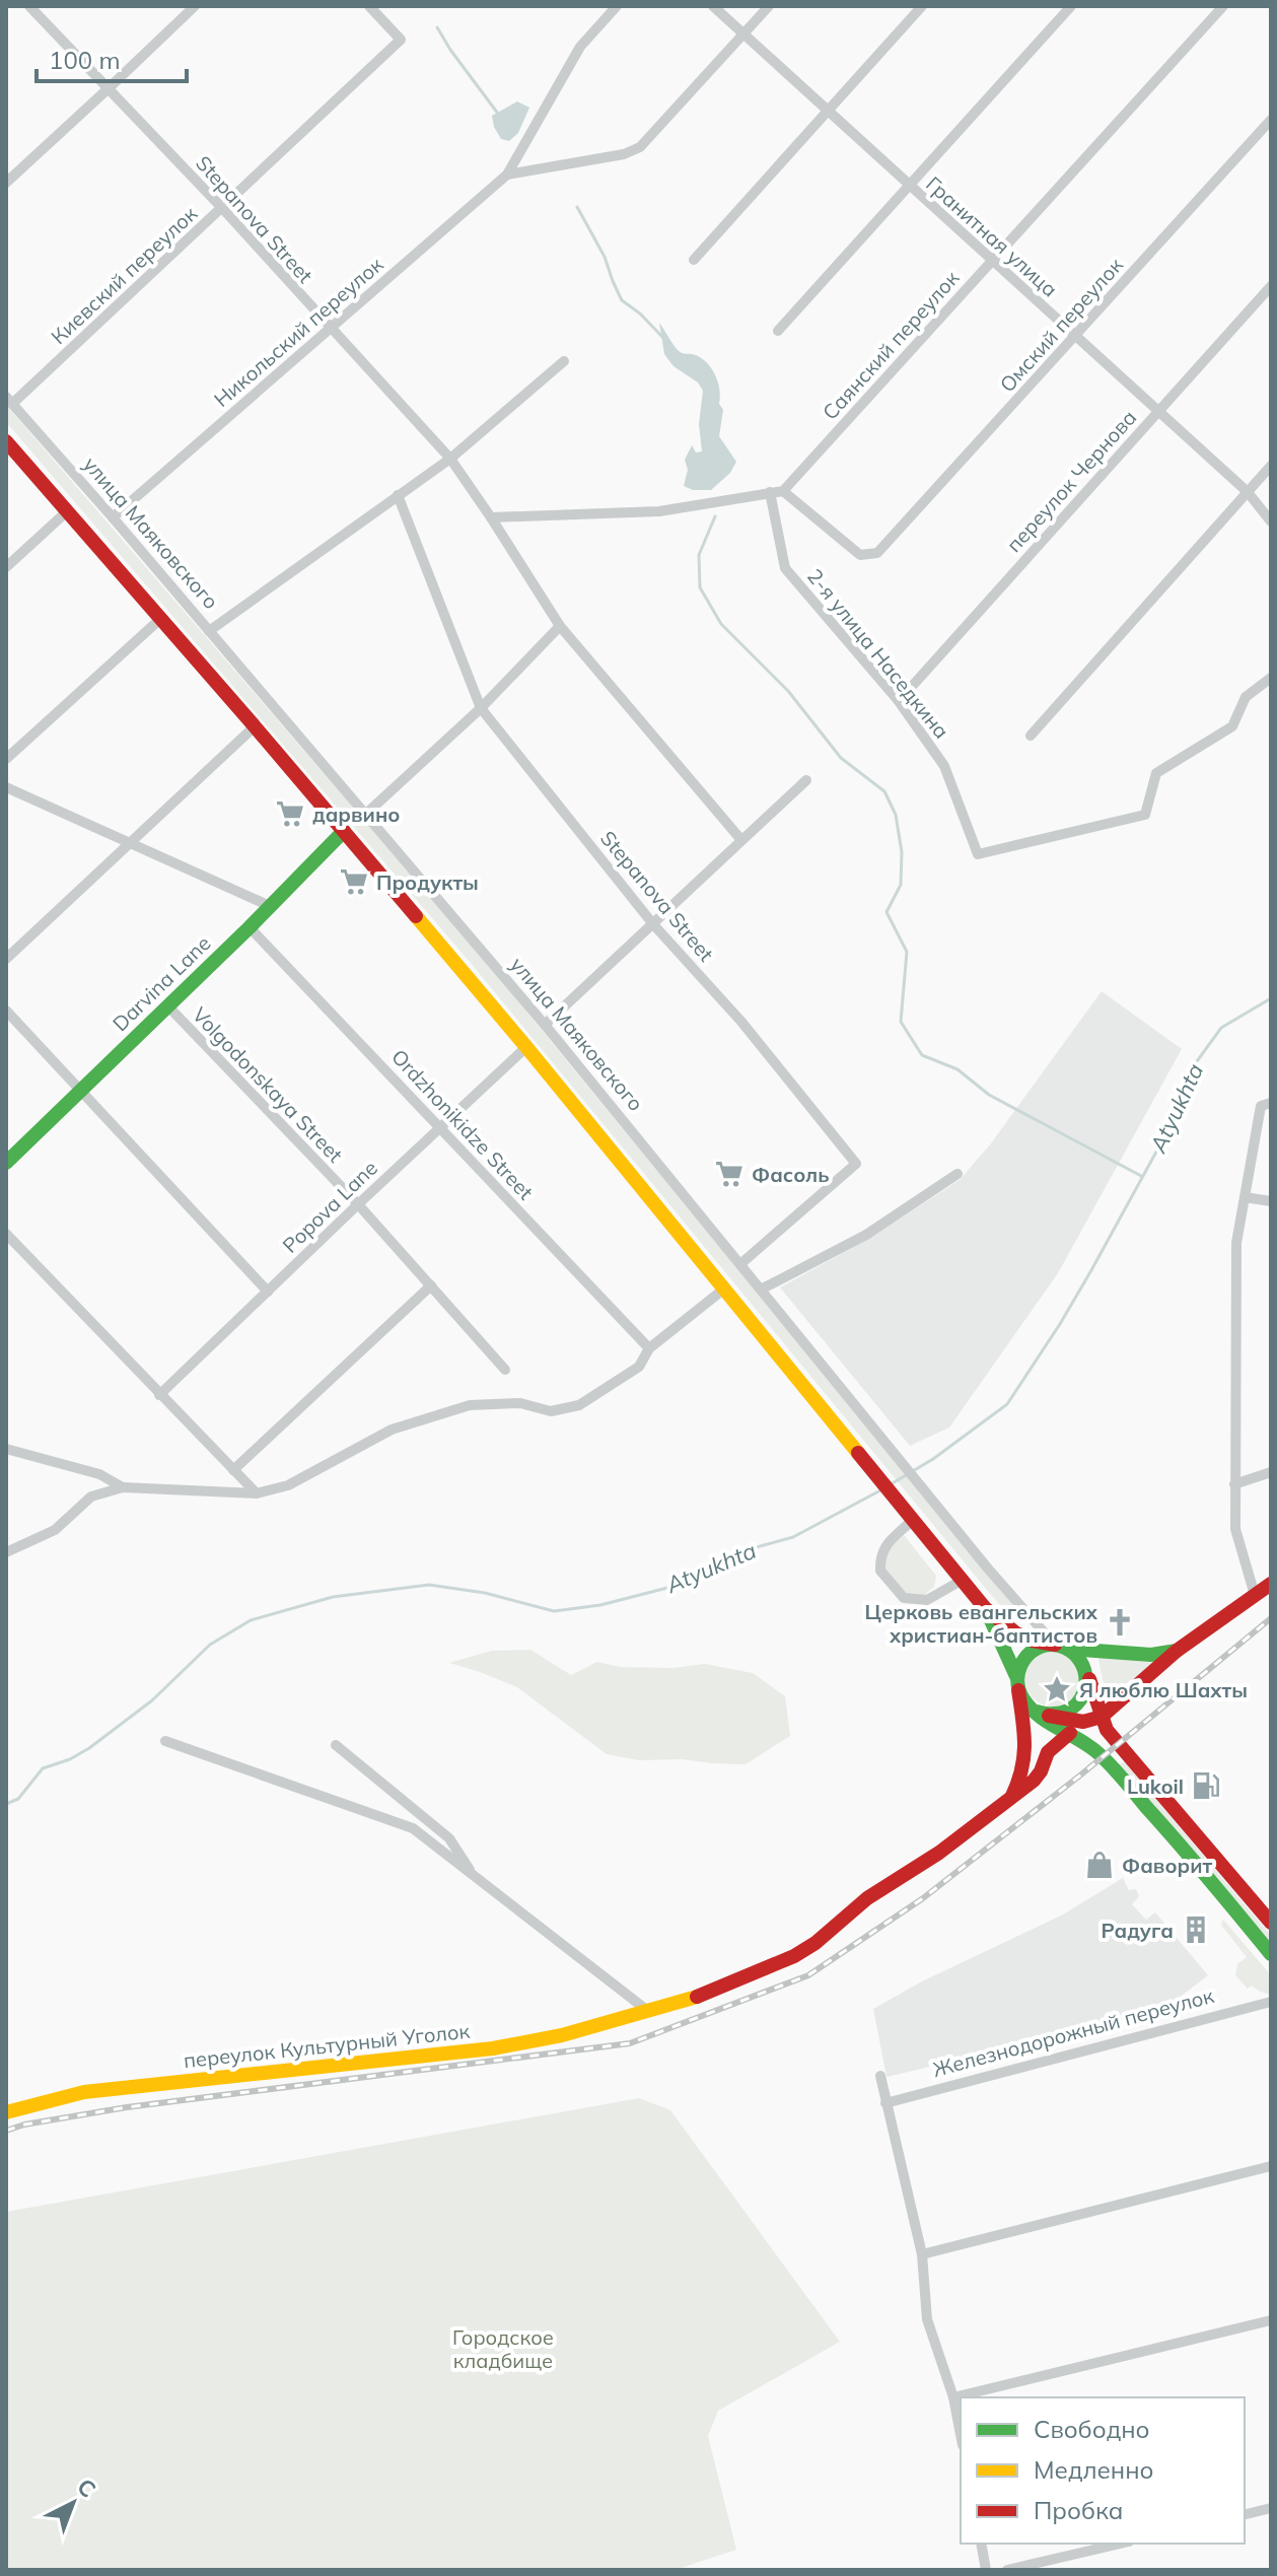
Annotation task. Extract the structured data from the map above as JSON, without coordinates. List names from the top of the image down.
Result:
{
  "streets": {
    "main road": ["Darvina Lane", "переулок Культурный Уголок"],
    "street": [
      "Stepanova Street",
      "Гранитная улица",
      "Киевский переулок",
      "Омский переулок",
      "Никольский переулок",
      "Саянский переулок",
      "переулок Чернова",
      "улица Маяковского",
      "2-я улица Наседкина",
      "Volgodonskaya Street",
      "Ordzhonikidze Street",
      "Popova Lane",
      "Железнодорожный переулок"
    ]
  },
  "crossings": [
    ["Stepanova Street", "Киевский переулок"],
    ["Stepanova Street", "Никольский переулок"],
    ["Stepanova Street", "улица Маяковского"],
    ["Гранитная улица", "Омский переулок"],
    ["Гранитная улица", "Саянский переулок"],
    ["Гранитная улица", "переулок Чернова"],
    ["Киевский переулок", "улица Маяковского"],
    ["Омский переулок", "Саянский переулок"],
    ["Никольский переулок", "улица Маяковского"],
    ["переулок Чернова", "2-я улица Наседкина"],
    ["Darvina Lane", "Volgodonskaya Street"],
    ["Darvina Lane", "Ordzhonikidze Street"],
    ["Volgodonskaya Street", "Popova Lane"],
    ["Ordzhonikidze Street", "Popova Lane"]
  ],
  "water": ["Atyukhta"],
  "parks": ["Городское кладбище"],
  "places": {
    "supermarket": ["дарвино", "Продукты", "Фасоль"],
    "church": ["Церковь евангельских христиан-баптистов"],
    "place": ["Я люблю Шахты"],
    "fuel station": ["Lukoil"],
    "shop": ["Фаворит"],
    "building": ["Радуга"]
  },
  "legend": ["Свободно", "Медленно", "Пробка"],
  "scale_bar": "100 m",
  "north": "top right"
}
